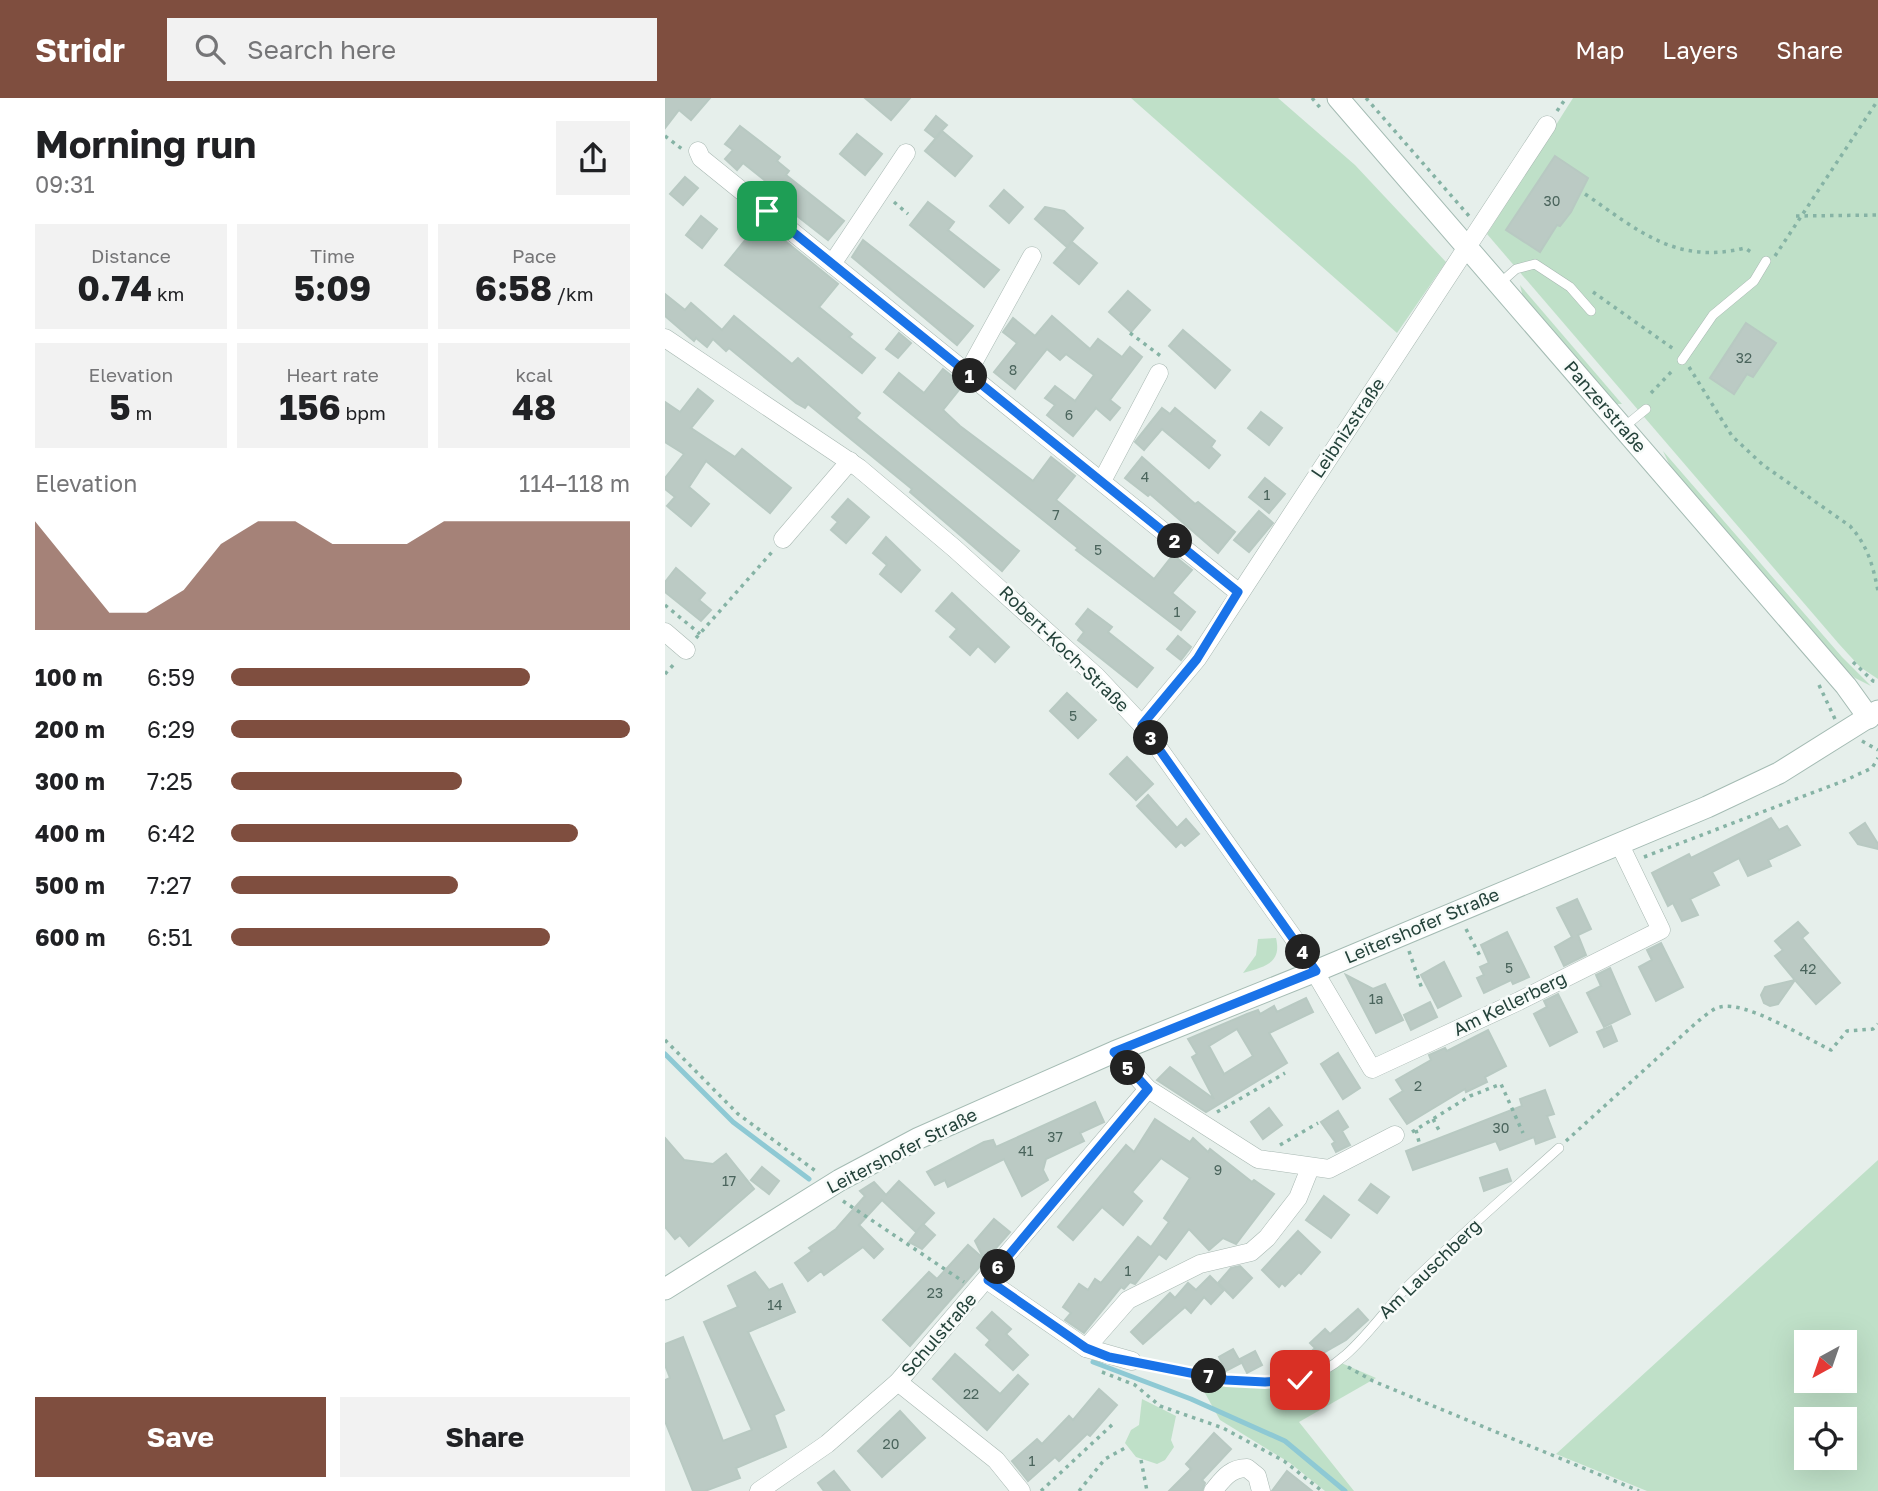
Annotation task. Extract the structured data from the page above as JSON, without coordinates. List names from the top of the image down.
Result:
{
  "streets": {
    "street": [
      "Panzerstraße",
      "Leibnizstraße",
      "Robert-Koch-Straße",
      "Leitershofer Straße",
      "Am Kellerberg",
      "Am Lauschberg",
      "Schulstraße"
    ]
  },
  "crossings": [
    ["Panzerstraße", "Leibnizstraße"],
    ["Panzerstraße", "Leitershofer Straße"],
    ["Leibnizstraße", "Robert-Koch-Straße"],
    ["Robert-Koch-Straße", "Leitershofer Straße"],
    ["Robert-Koch-Straße", "Am Kellerberg"],
    ["Leitershofer Straße", "Am Kellerberg"],
    ["Am Lauschberg", "Schulstraße"]
  ],
  "house_numbers": [
    "30",
    "32",
    "8",
    "6",
    "4",
    "1",
    "7",
    "5",
    "1",
    "5",
    "5",
    "42",
    "1a",
    "2",
    "30",
    "37",
    "41",
    "9",
    "17",
    "1",
    "23",
    "14",
    "22",
    "20",
    "1"
  ],
  "north": "bottom left",
  "page": {
    "header": "Stridr",
    "search": "Search here",
    "nav": ["Map", "Layers", "Share"],
    "heading": ["Morning run", "09:31"],
    "stats": [
      ["Distance", "0.74 km"],
      ["Time", "5:09"],
      ["Pace", "6:58 /km"],
      ["Elevation", "5 m"],
      ["Heart rate", "156 bpm"],
      ["kcal", "48"]
    ],
    "pins": [
      "1",
      "2",
      "3",
      "4",
      "5",
      "6",
      "7"
    ],
    "chart": ["Elevation", "114–118 m"],
    "list": [
      {
        "name": "100 m",
        "note": "6:59"
      },
      {
        "name": "200 m",
        "note": "6:29"
      },
      {
        "name": "300 m",
        "note": "7:25"
      },
      {
        "name": "400 m",
        "note": "6:42"
      },
      {
        "name": "500 m",
        "note": "7:27"
      },
      {
        "name": "600 m",
        "note": "6:51"
      }
    ],
    "buttons": ["Save", "Share"]
  }
}
